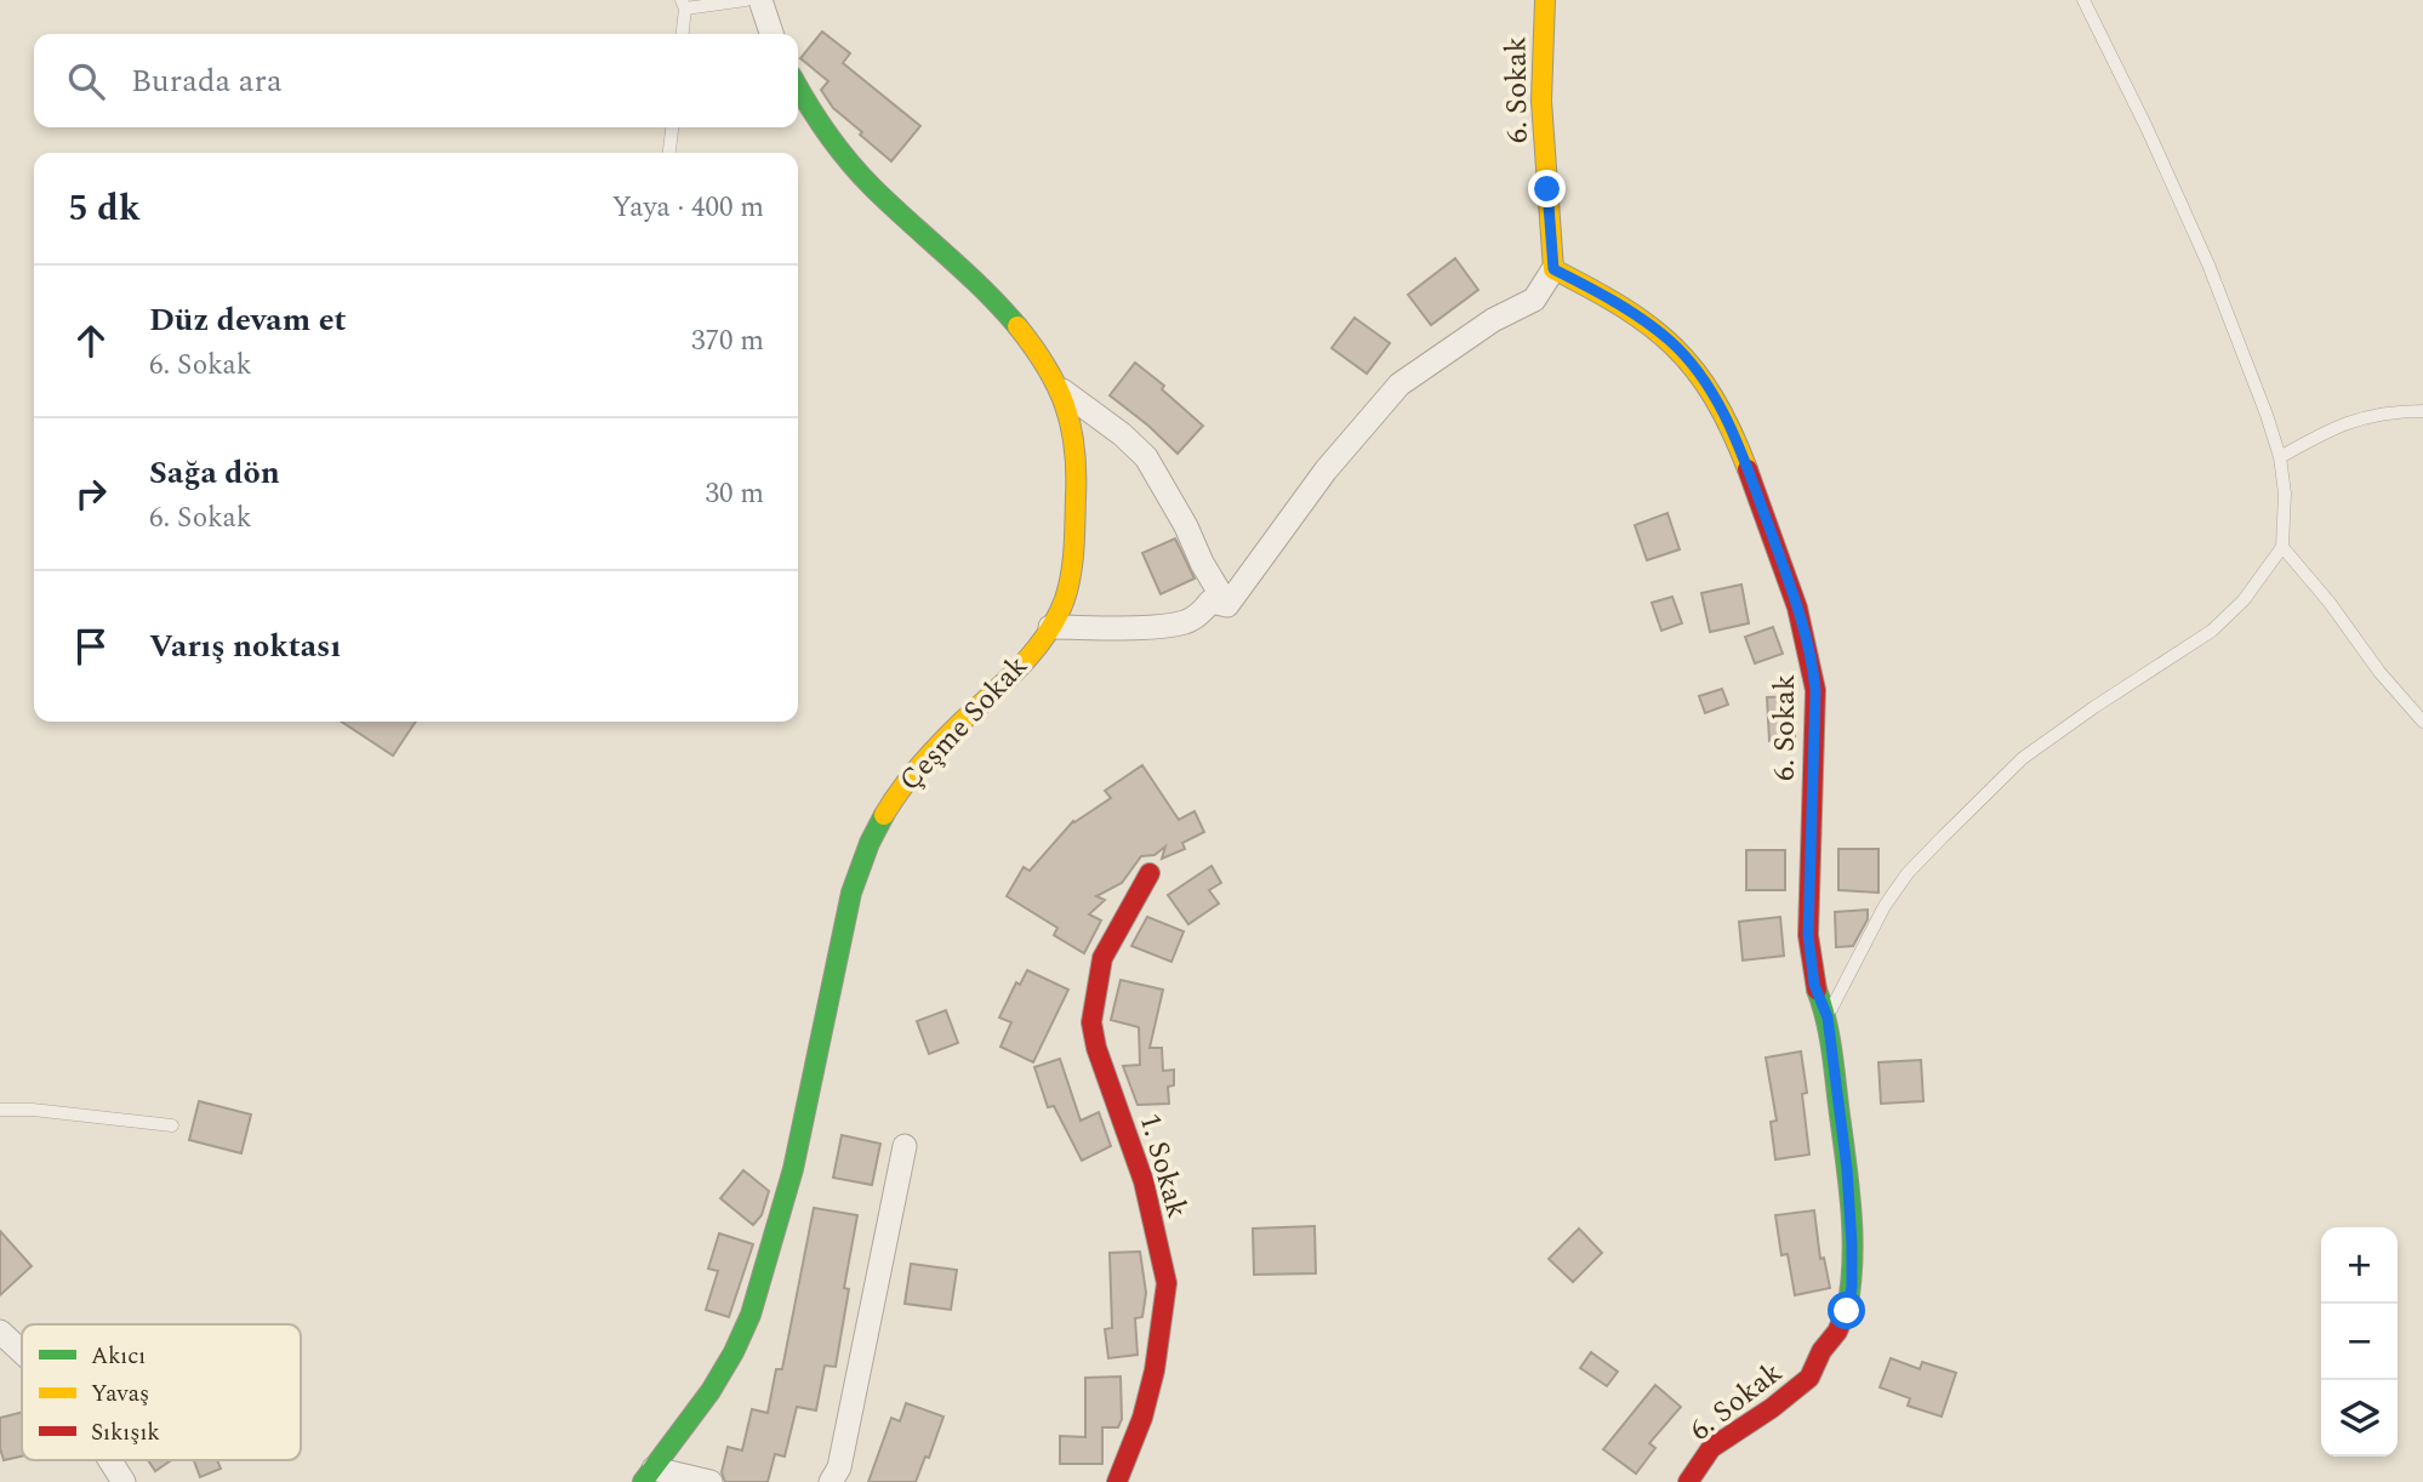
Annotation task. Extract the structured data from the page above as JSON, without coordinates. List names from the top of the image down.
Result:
{
  "streets": {
    "street": ["6. Sokak", "Çeşme Sokak", "1. Sokak"]
  },
  "legend": ["Akıcı", "Yavaş", "Sıkışık"],
  "page": {
    "search": "Burada ara",
    "heading": ["5 dk", "Yaya · 400 m"],
    "list": [
      ["Düz devam et", "6. Sokak", "370 m"],
      ["Sağa dön", "6. Sokak", "30 m"],
      "Varış noktası"
    ],
    "map_buttons": ["+", "−"]
  }
}
